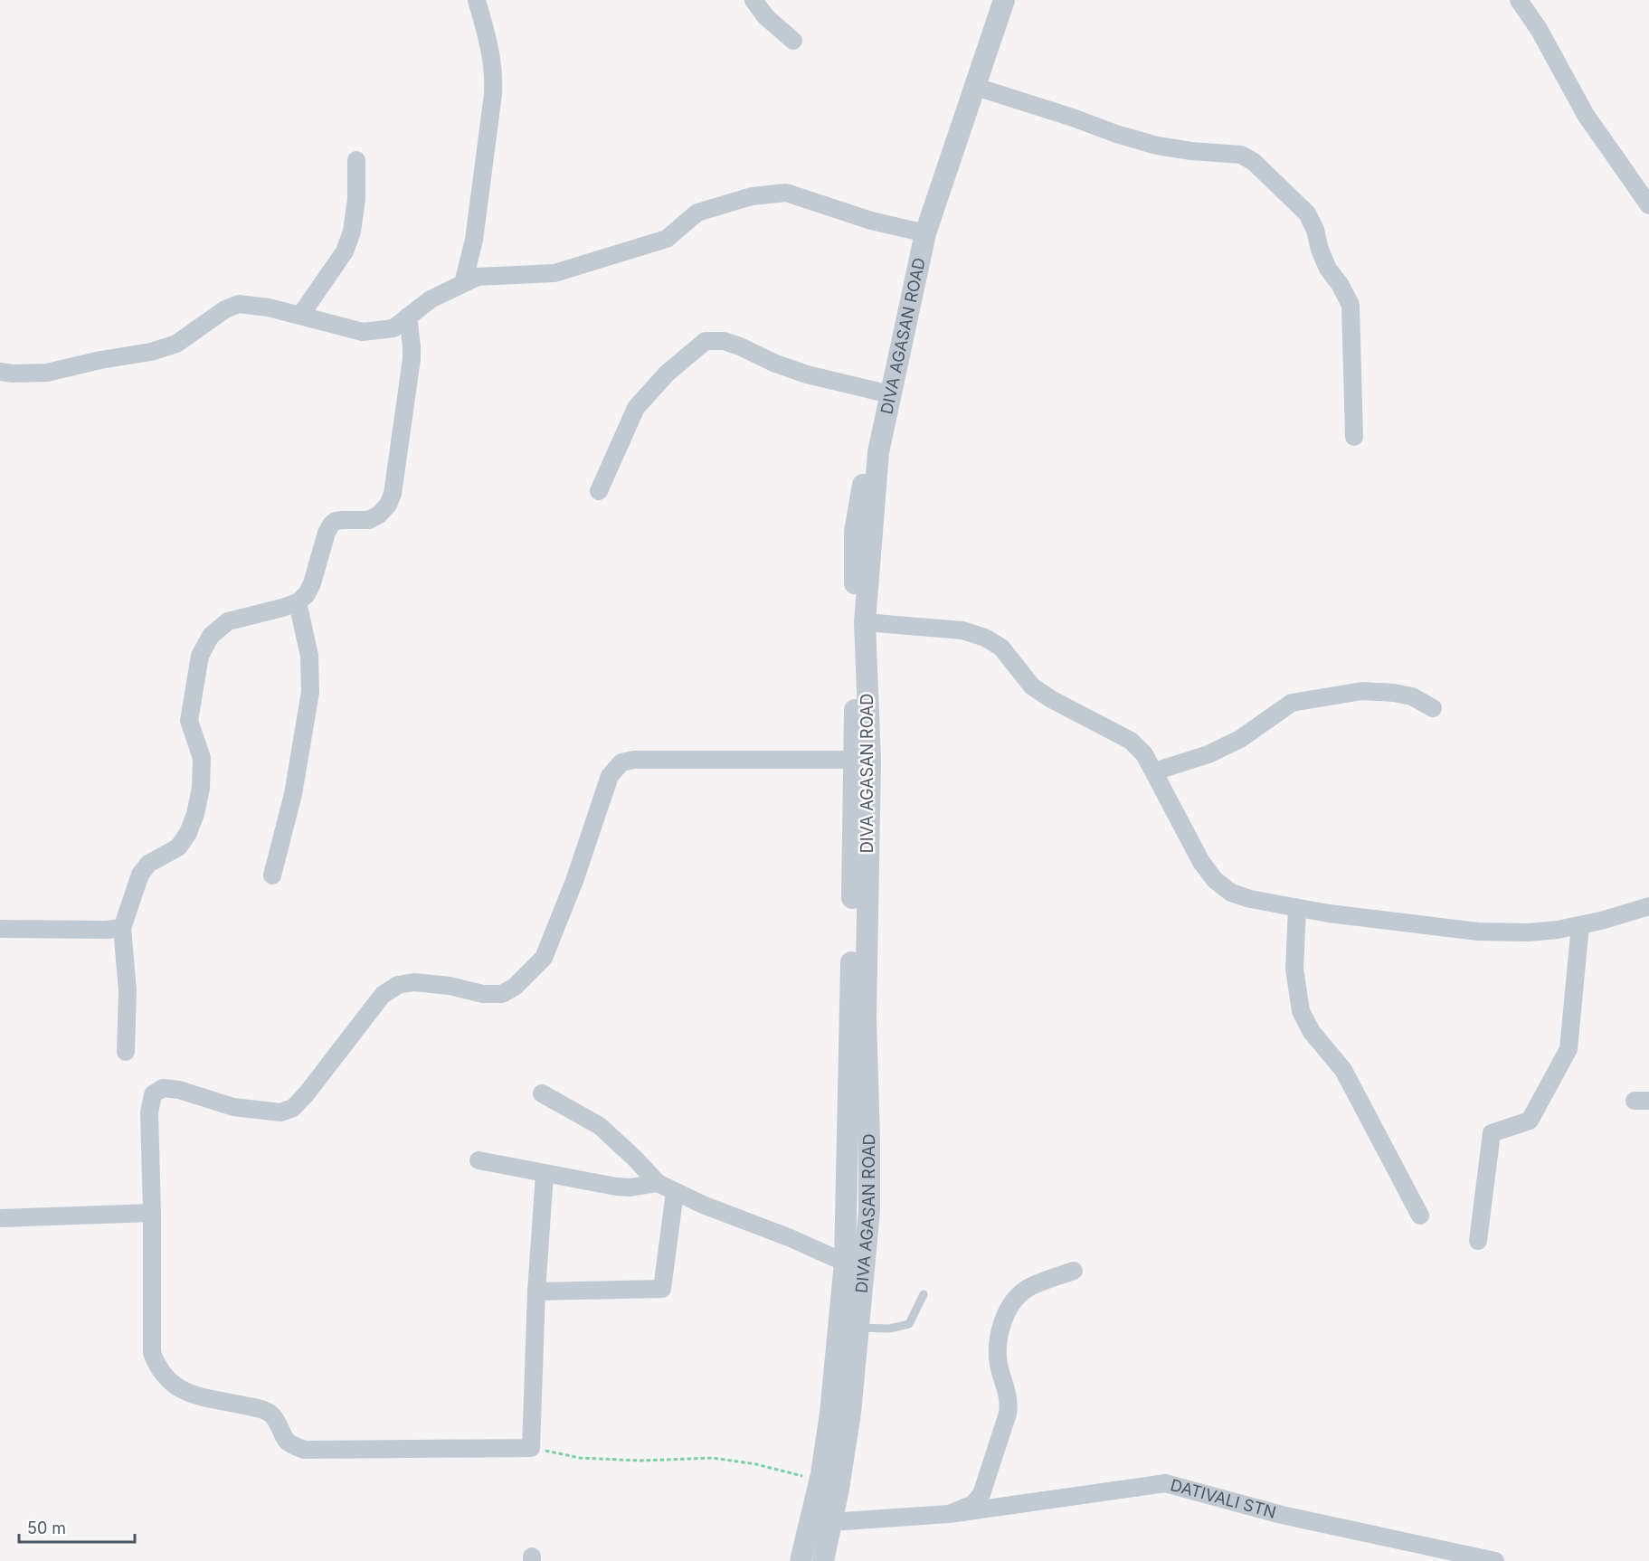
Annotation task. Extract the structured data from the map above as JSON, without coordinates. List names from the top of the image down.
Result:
{
  "streets": {
    "street": ["DIVA AGASAN ROAD", "DATIVALI STN"]
  },
  "scale_bar": "50 m"
}
